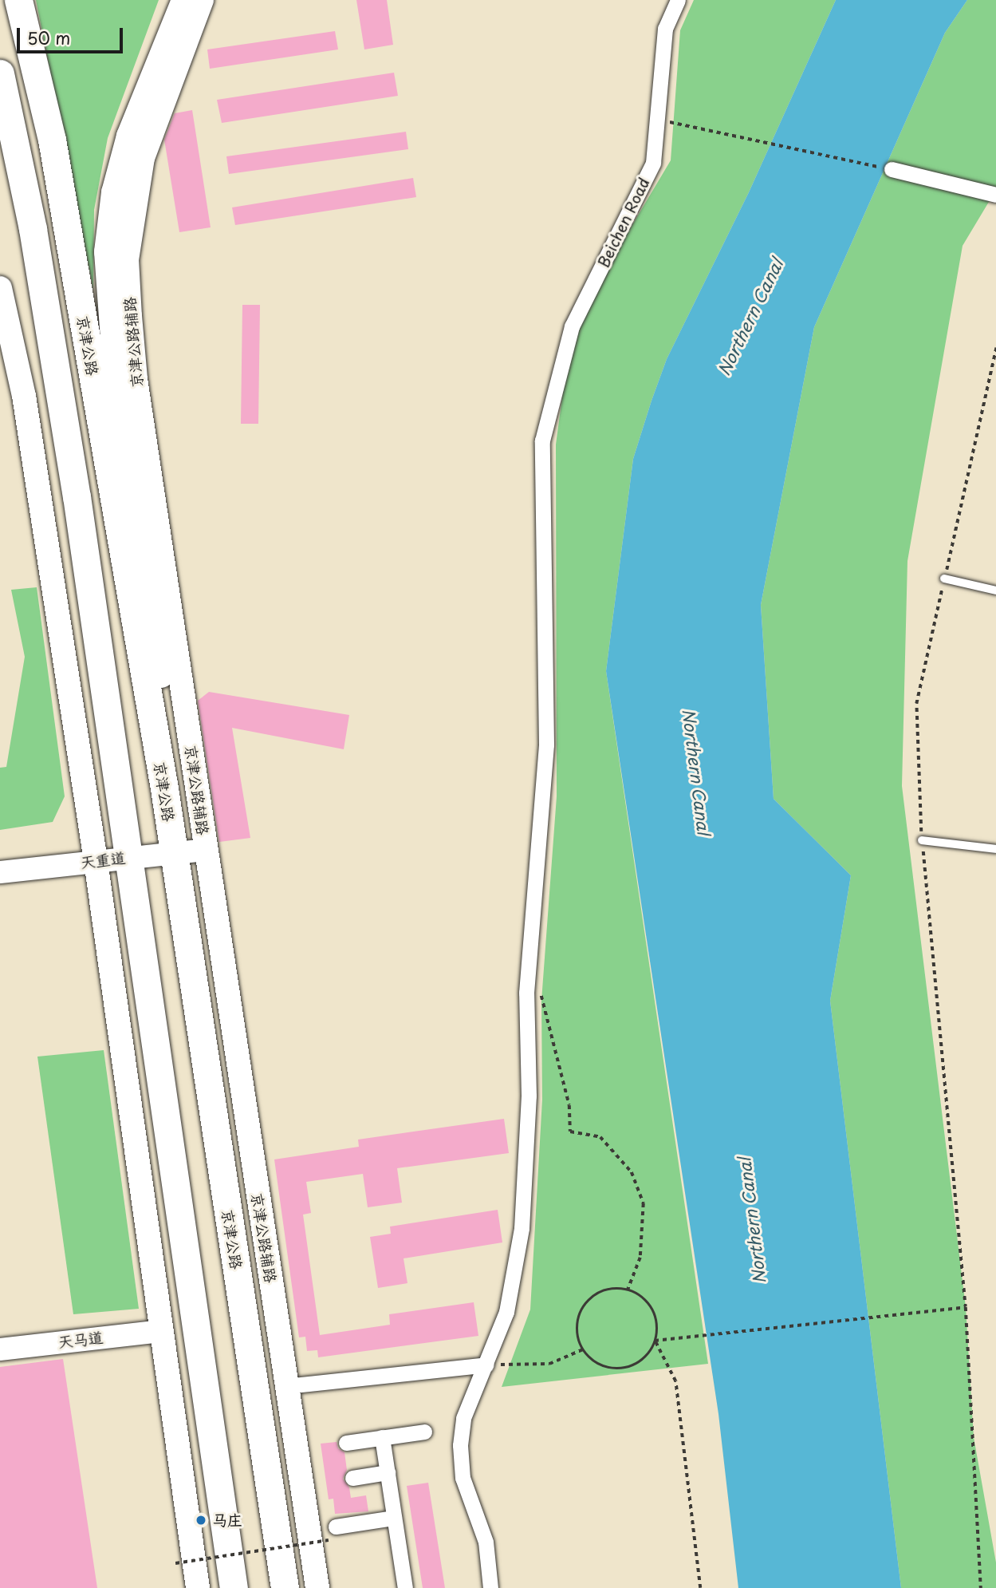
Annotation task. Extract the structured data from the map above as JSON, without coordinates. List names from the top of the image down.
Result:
{
  "streets": {
    "highway": ["京津公路"],
    "main road": ["京津公路辅路"],
    "street": ["Beichen Road", "天重道", "天马道"]
  },
  "crossings": [
    ["京津公路辅路", "天重道"],
    ["京津公路", "天重道"]
  ],
  "water": ["Northern Canal"],
  "places": ["马庄"],
  "scale_bar": "50 m"
}
